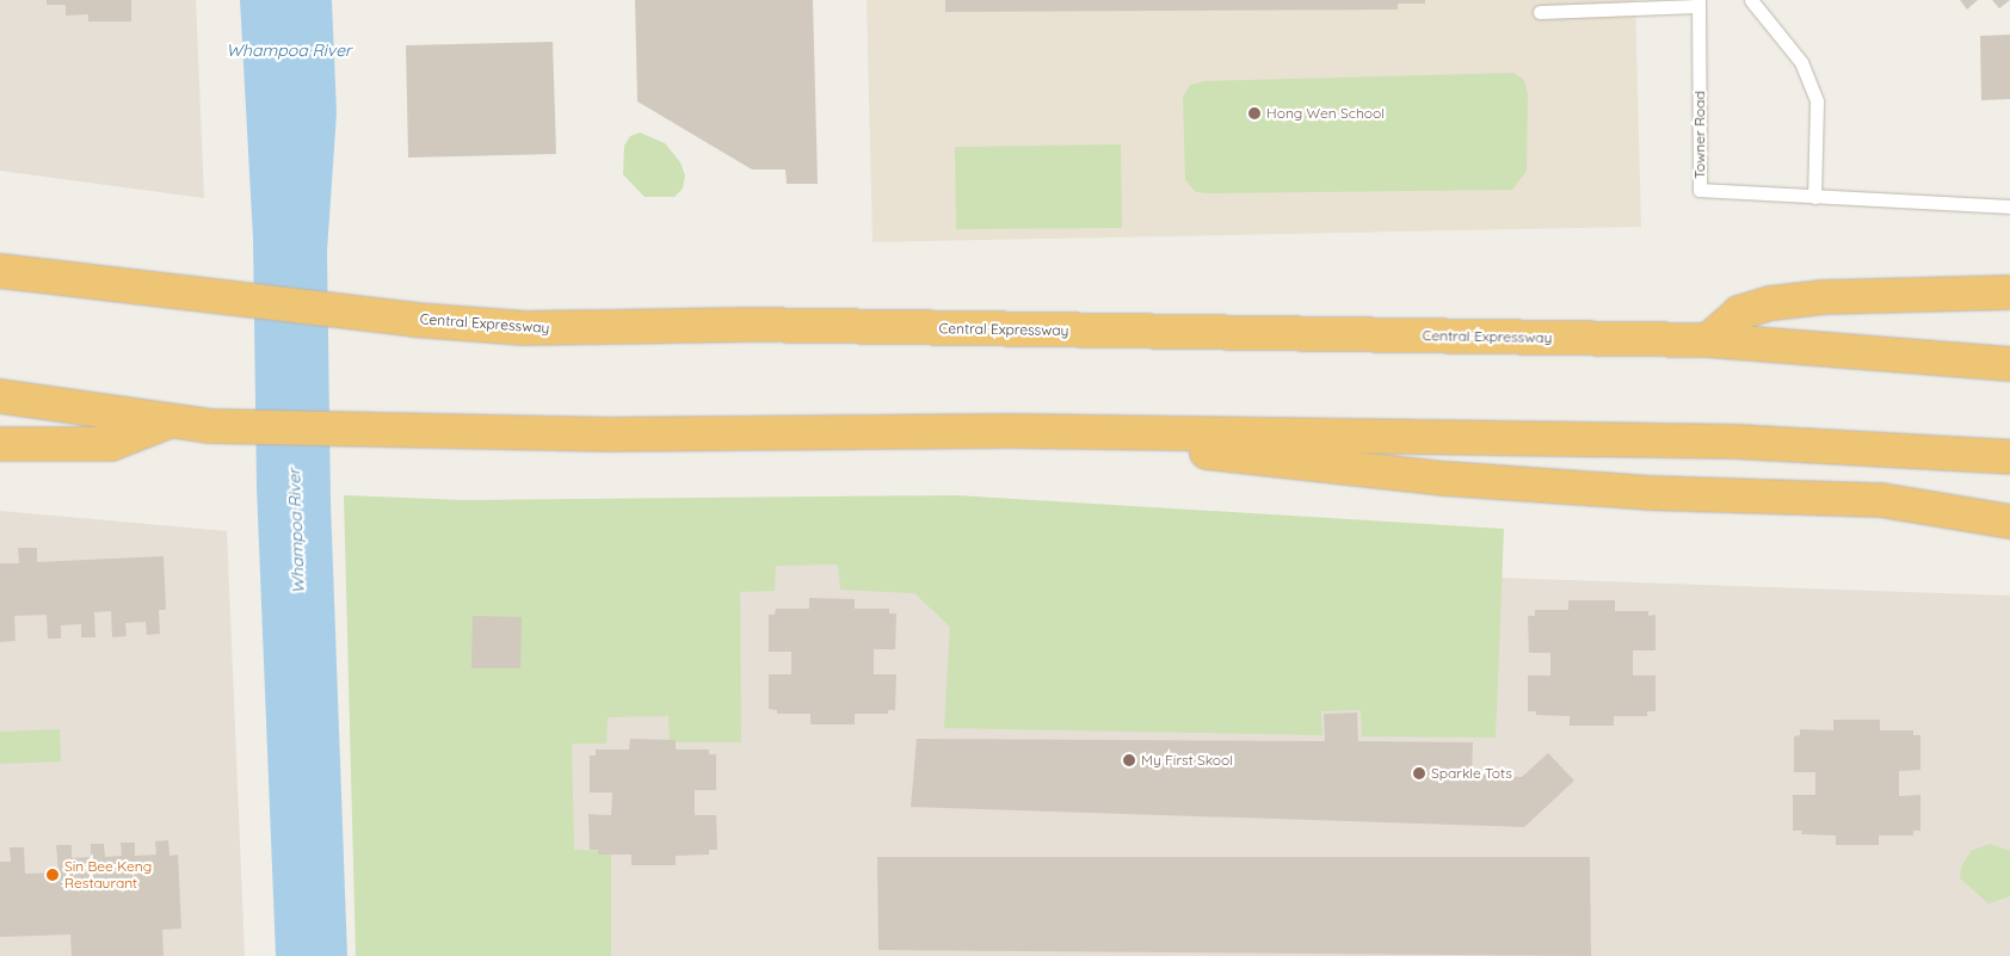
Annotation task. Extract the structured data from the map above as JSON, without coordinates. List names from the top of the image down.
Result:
{
  "streets": {
    "highway": ["Central Expressway"],
    "lane": ["Towner Road"]
  },
  "water": ["Whampoa River"],
  "places": [
    "Hong Wen School",
    "My First Skool",
    "Sparkle Tots",
    "Sin Bee Keng Restaurant"
  ]
}
